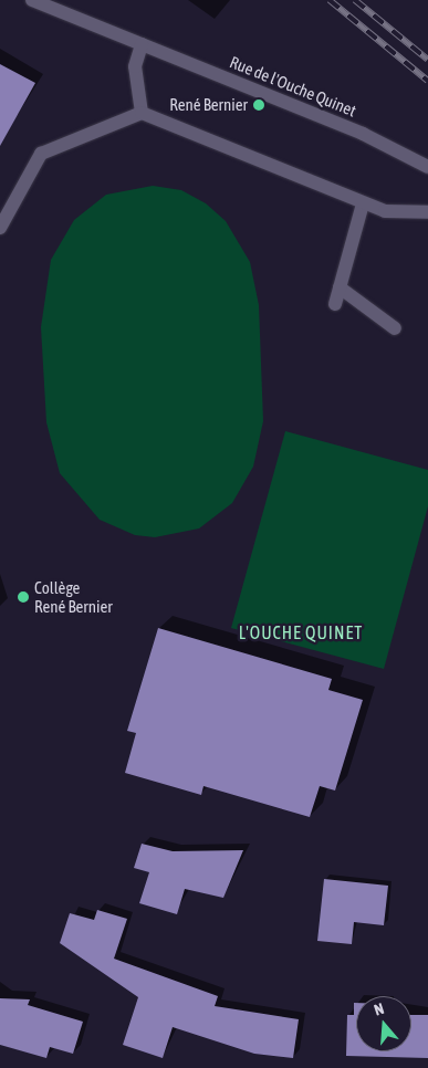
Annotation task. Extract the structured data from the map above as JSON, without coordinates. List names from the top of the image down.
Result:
{
  "streets": {
    "street": ["Rue de l'Ouche Quinet"]
  },
  "districts": ["L'OUCHE QUINET"],
  "places": ["René Bernier", "Collège René Bernier"],
  "north": "top"
}
